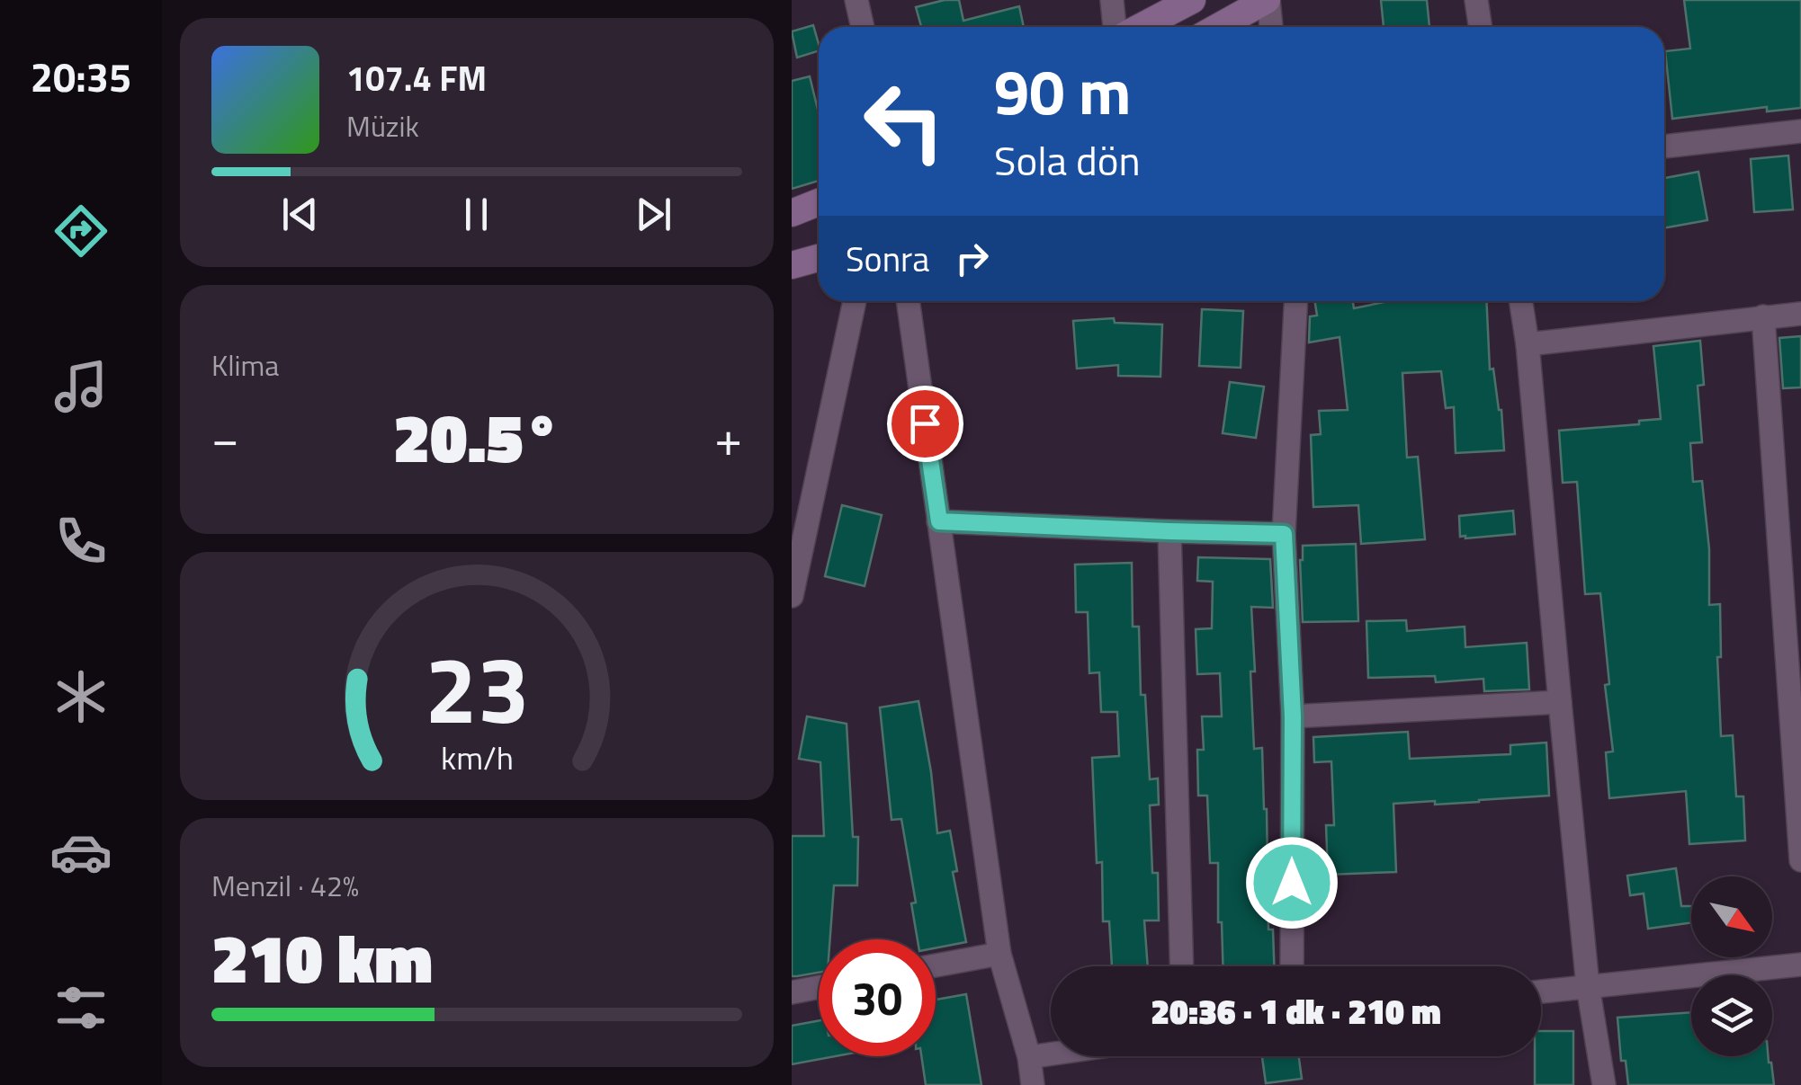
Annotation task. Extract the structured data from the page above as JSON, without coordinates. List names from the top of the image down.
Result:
{
  "north": "bottom right",
  "page": {
    "tabs": "20:35",
    "turn": ["90 m", "Sola dön"],
    "song": ["107.4 FM", "Müzik"],
    "then": "Sonra",
    "tile": [
      "Klima",
      ["Menzil · 42%", "210 km"]
    ],
    "heat": ["−", "20.5°", "+"],
    "limit": "30",
    "trip": "20:36 · 1 dk · 210 m",
    "gauge": ["23", "km/h"]
  }
}
